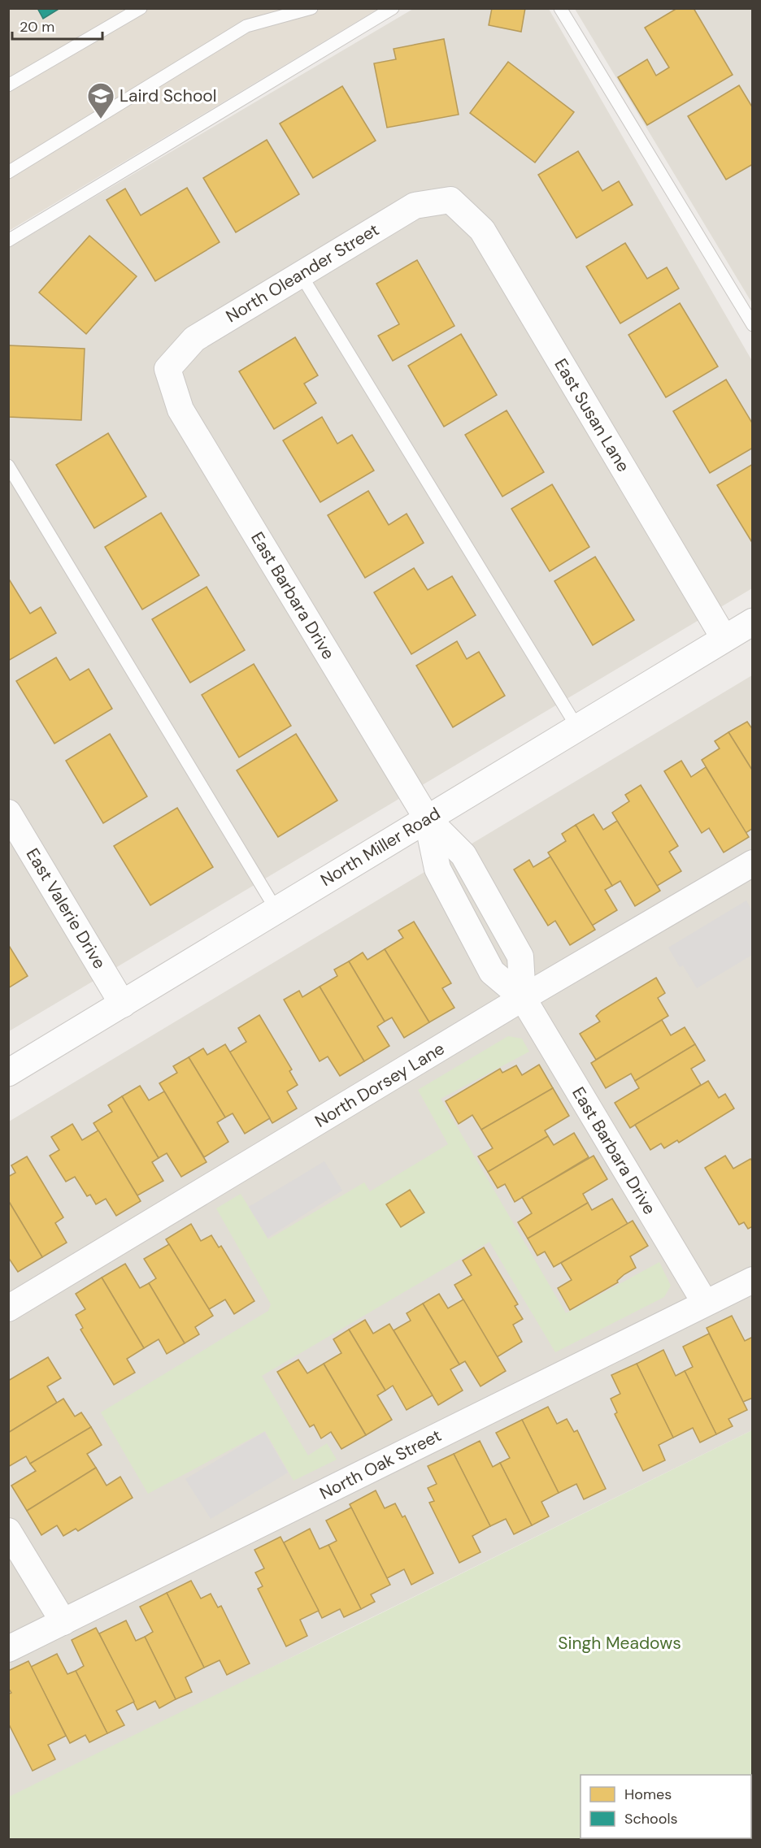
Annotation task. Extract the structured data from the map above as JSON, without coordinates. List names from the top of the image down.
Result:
{
  "streets": {
    "street": [
      "North Oleander Street",
      "East Susan Lane",
      "East Barbara Drive",
      "North Miller Road",
      "East Valerie Drive",
      "North Dorsey Lane",
      "North Oak Street"
    ]
  },
  "crossings": [
    ["North Oleander Street", "East Susan Lane"],
    ["North Oleander Street", "East Barbara Drive"],
    ["East Susan Lane", "North Miller Road"],
    ["East Barbara Drive", "North Miller Road"],
    ["East Barbara Drive", "North Dorsey Lane"],
    ["East Barbara Drive", "North Oak Street"],
    ["North Miller Road", "East Valerie Drive"]
  ],
  "parks": ["Singh Meadows"],
  "places": {
    "school or university": ["Laird School"]
  },
  "legend": ["Homes", "Schools"],
  "scale_bar": "20 m"
}
